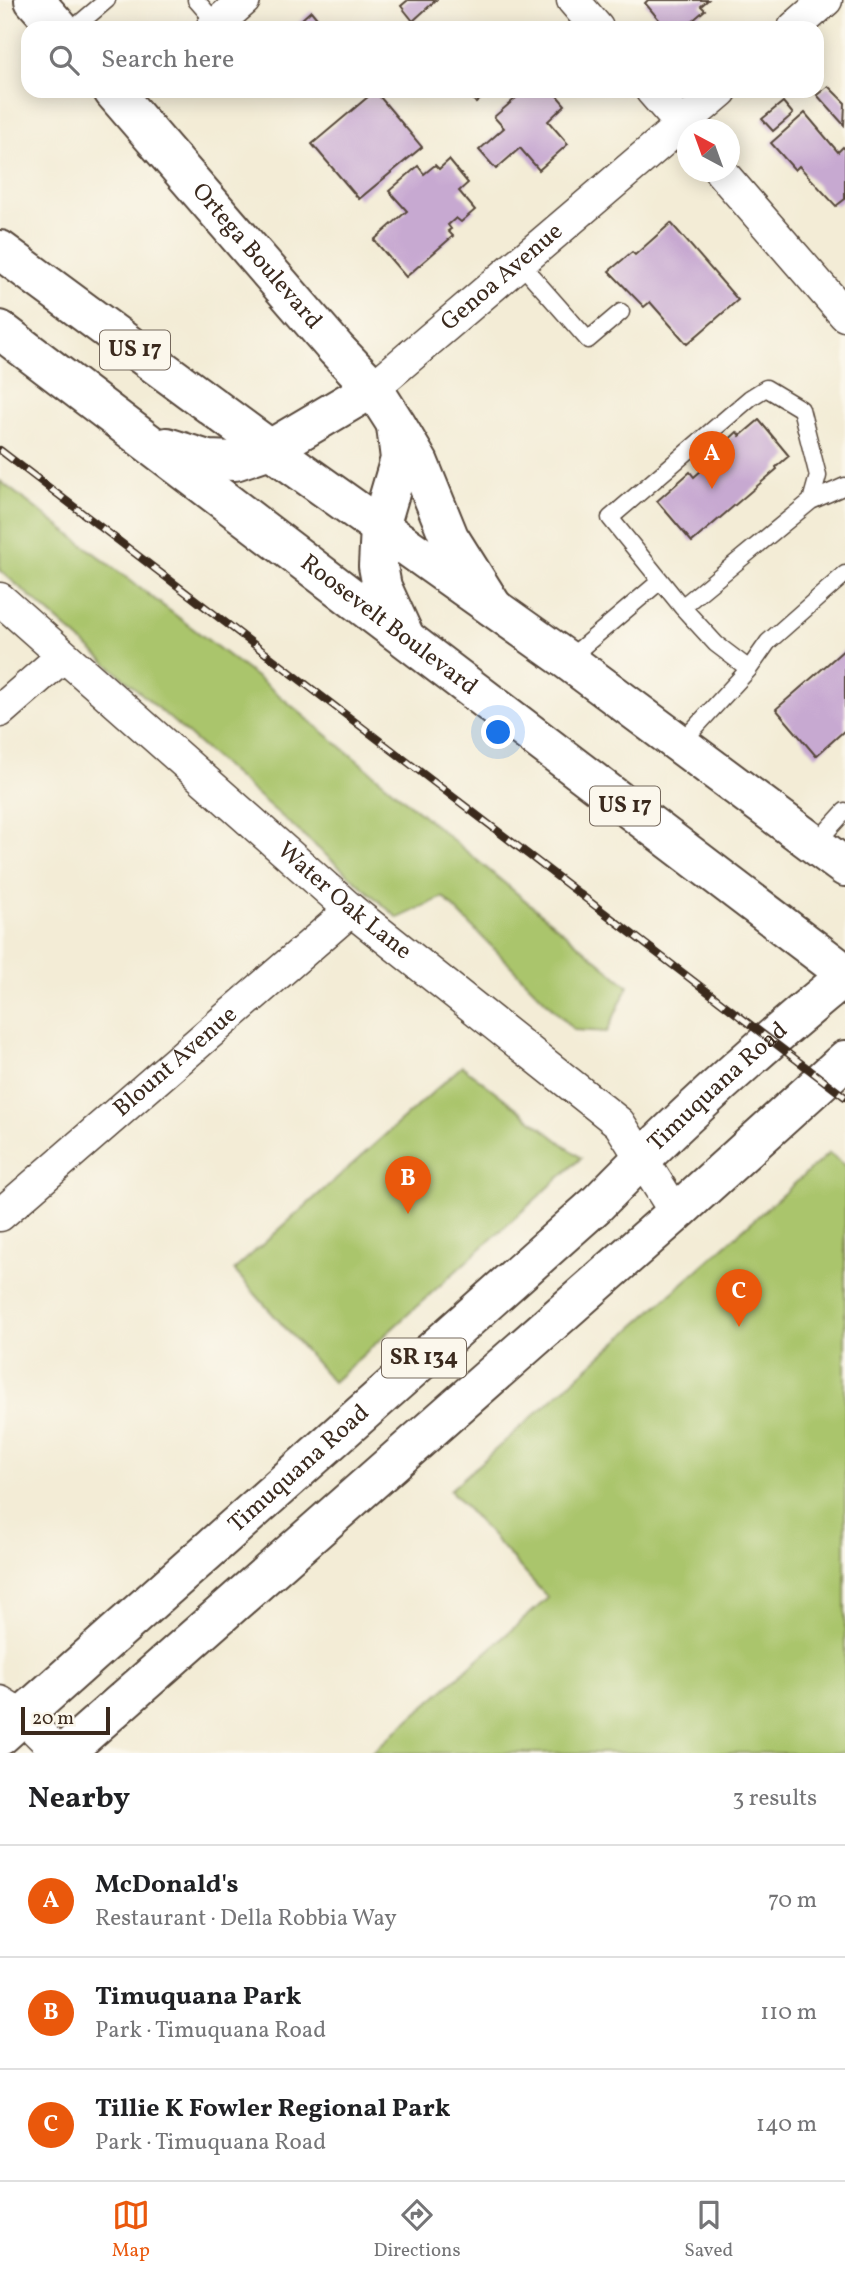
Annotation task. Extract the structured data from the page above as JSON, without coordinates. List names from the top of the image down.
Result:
{
  "streets": {
    "main road": [
      "Ortega Boulevard",
      "Genoa Avenue",
      "US 17",
      "Roosevelt Boulevard",
      "Timuquana Road",
      "SR 134"
    ],
    "street": ["Water Oak Lane", "Blount Avenue"]
  },
  "crossings": [
    ["Ortega Boulevard", "Genoa Avenue"],
    ["Ortega Boulevard", "US 17"],
    ["Ortega Boulevard", "Roosevelt Boulevard"],
    ["Genoa Avenue", "US 17"],
    ["Genoa Avenue", "Roosevelt Boulevard"],
    ["Roosevelt Boulevard", "Timuquana Road"],
    ["Water Oak Lane", "Blount Avenue"],
    ["Water Oak Lane", "Timuquana Road"],
    ["Water Oak Lane", "SR 134"]
  ],
  "scale_bar": "20 m",
  "north": "top left",
  "page": {
    "search": "Search here",
    "pins": ["A", "B", "C"],
    "scale": "20 m",
    "heading": ["Nearby", "3 results"],
    "list": [
      {
        "mark": "A",
        "name": "McDonald's",
        "note": "Restaurant · Della Robbia Way",
        "value": "70 m"
      },
      {
        "mark": "B",
        "name": "Timuquana Park",
        "note": "Park · Timuquana Road",
        "value": "110 m"
      },
      {
        "mark": "C",
        "name": "Tillie K Fowler Regional Park",
        "note": "Park · Timuquana Road",
        "value": "140 m"
      }
    ],
    "nav": ["Map", "Directions", "Saved"]
  }
}
